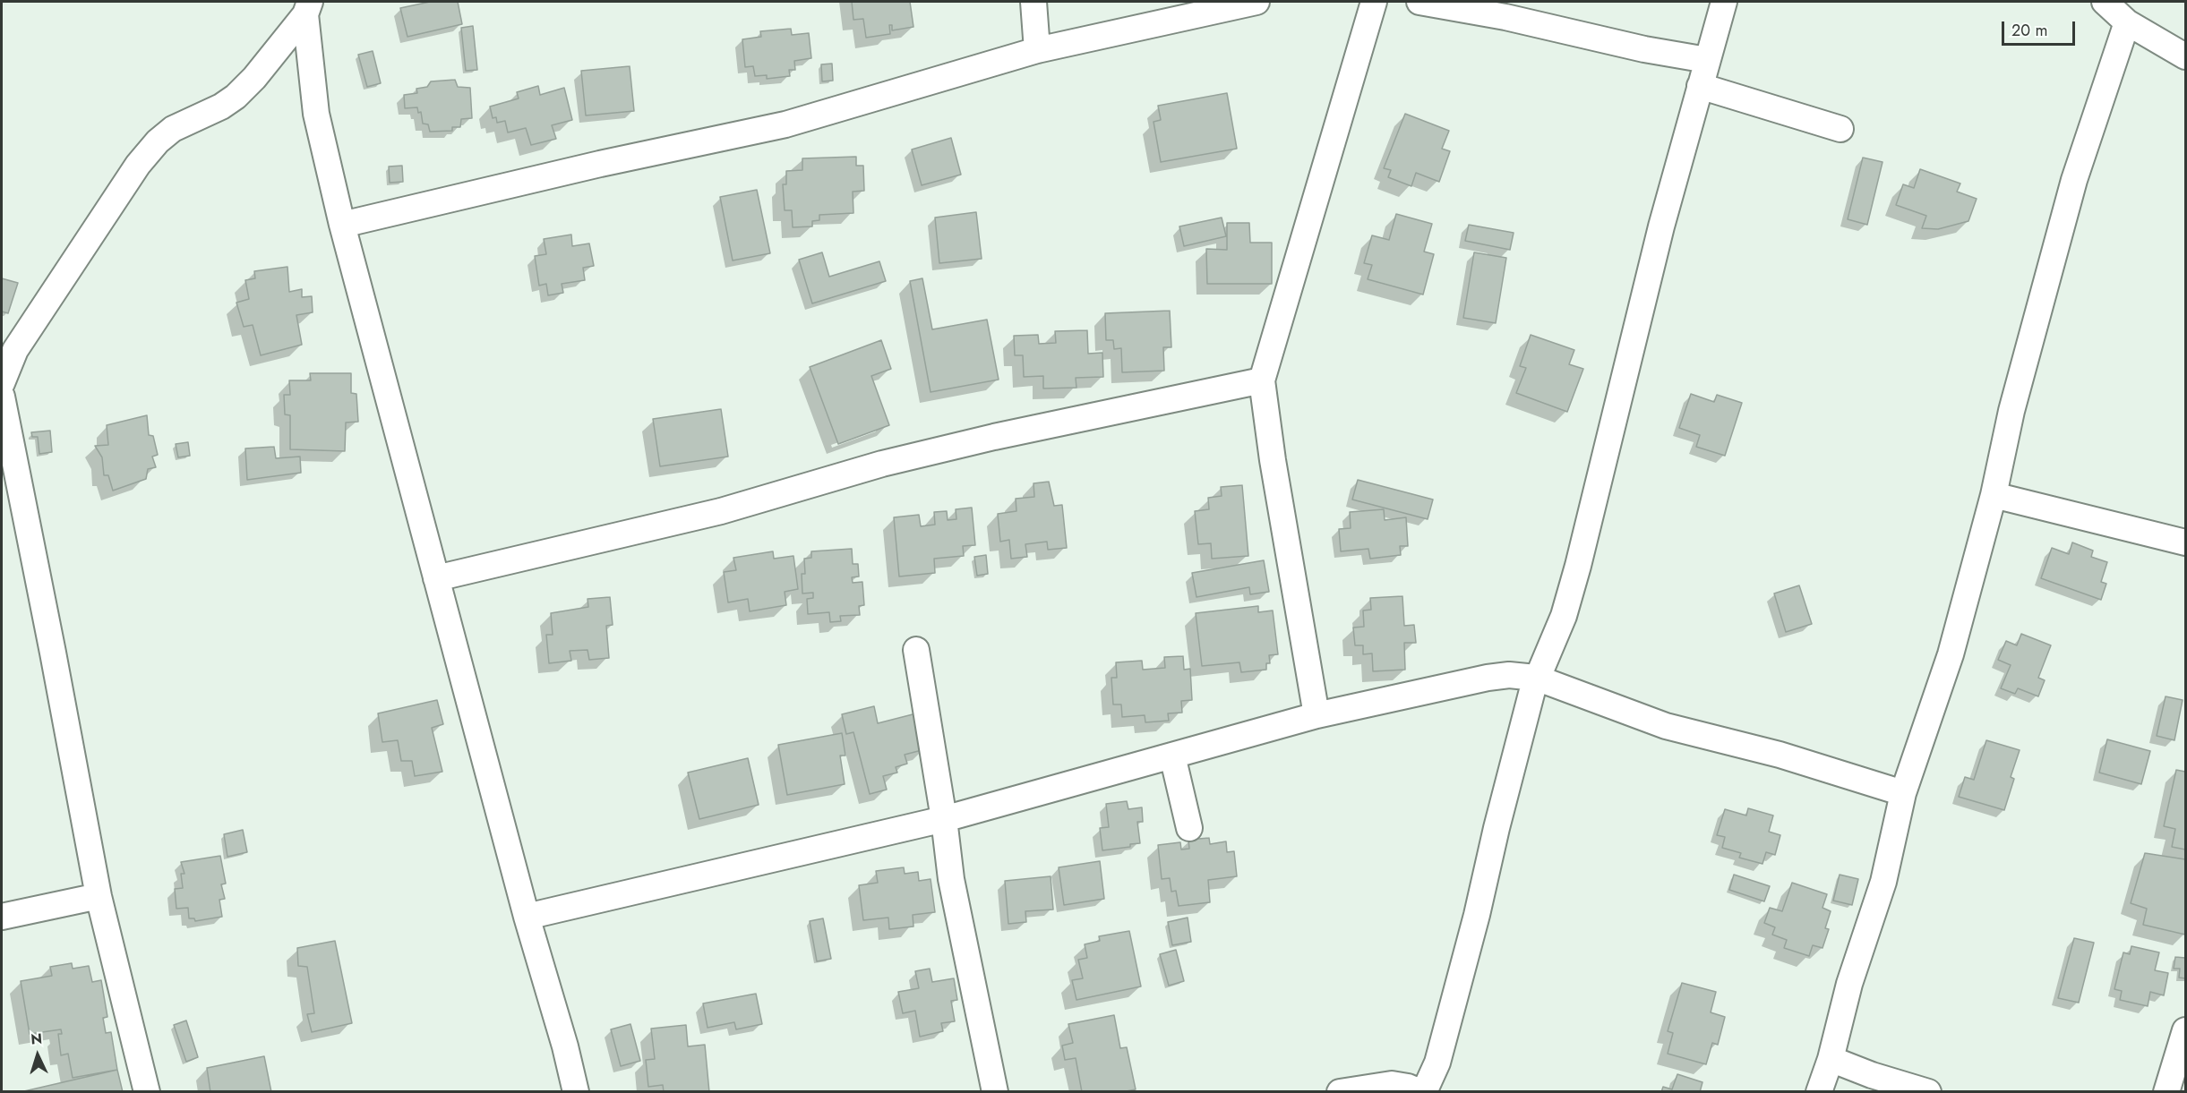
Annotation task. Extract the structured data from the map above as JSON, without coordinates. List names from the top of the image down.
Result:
{
  "scale_bar": "20 m",
  "north": "top"
}
